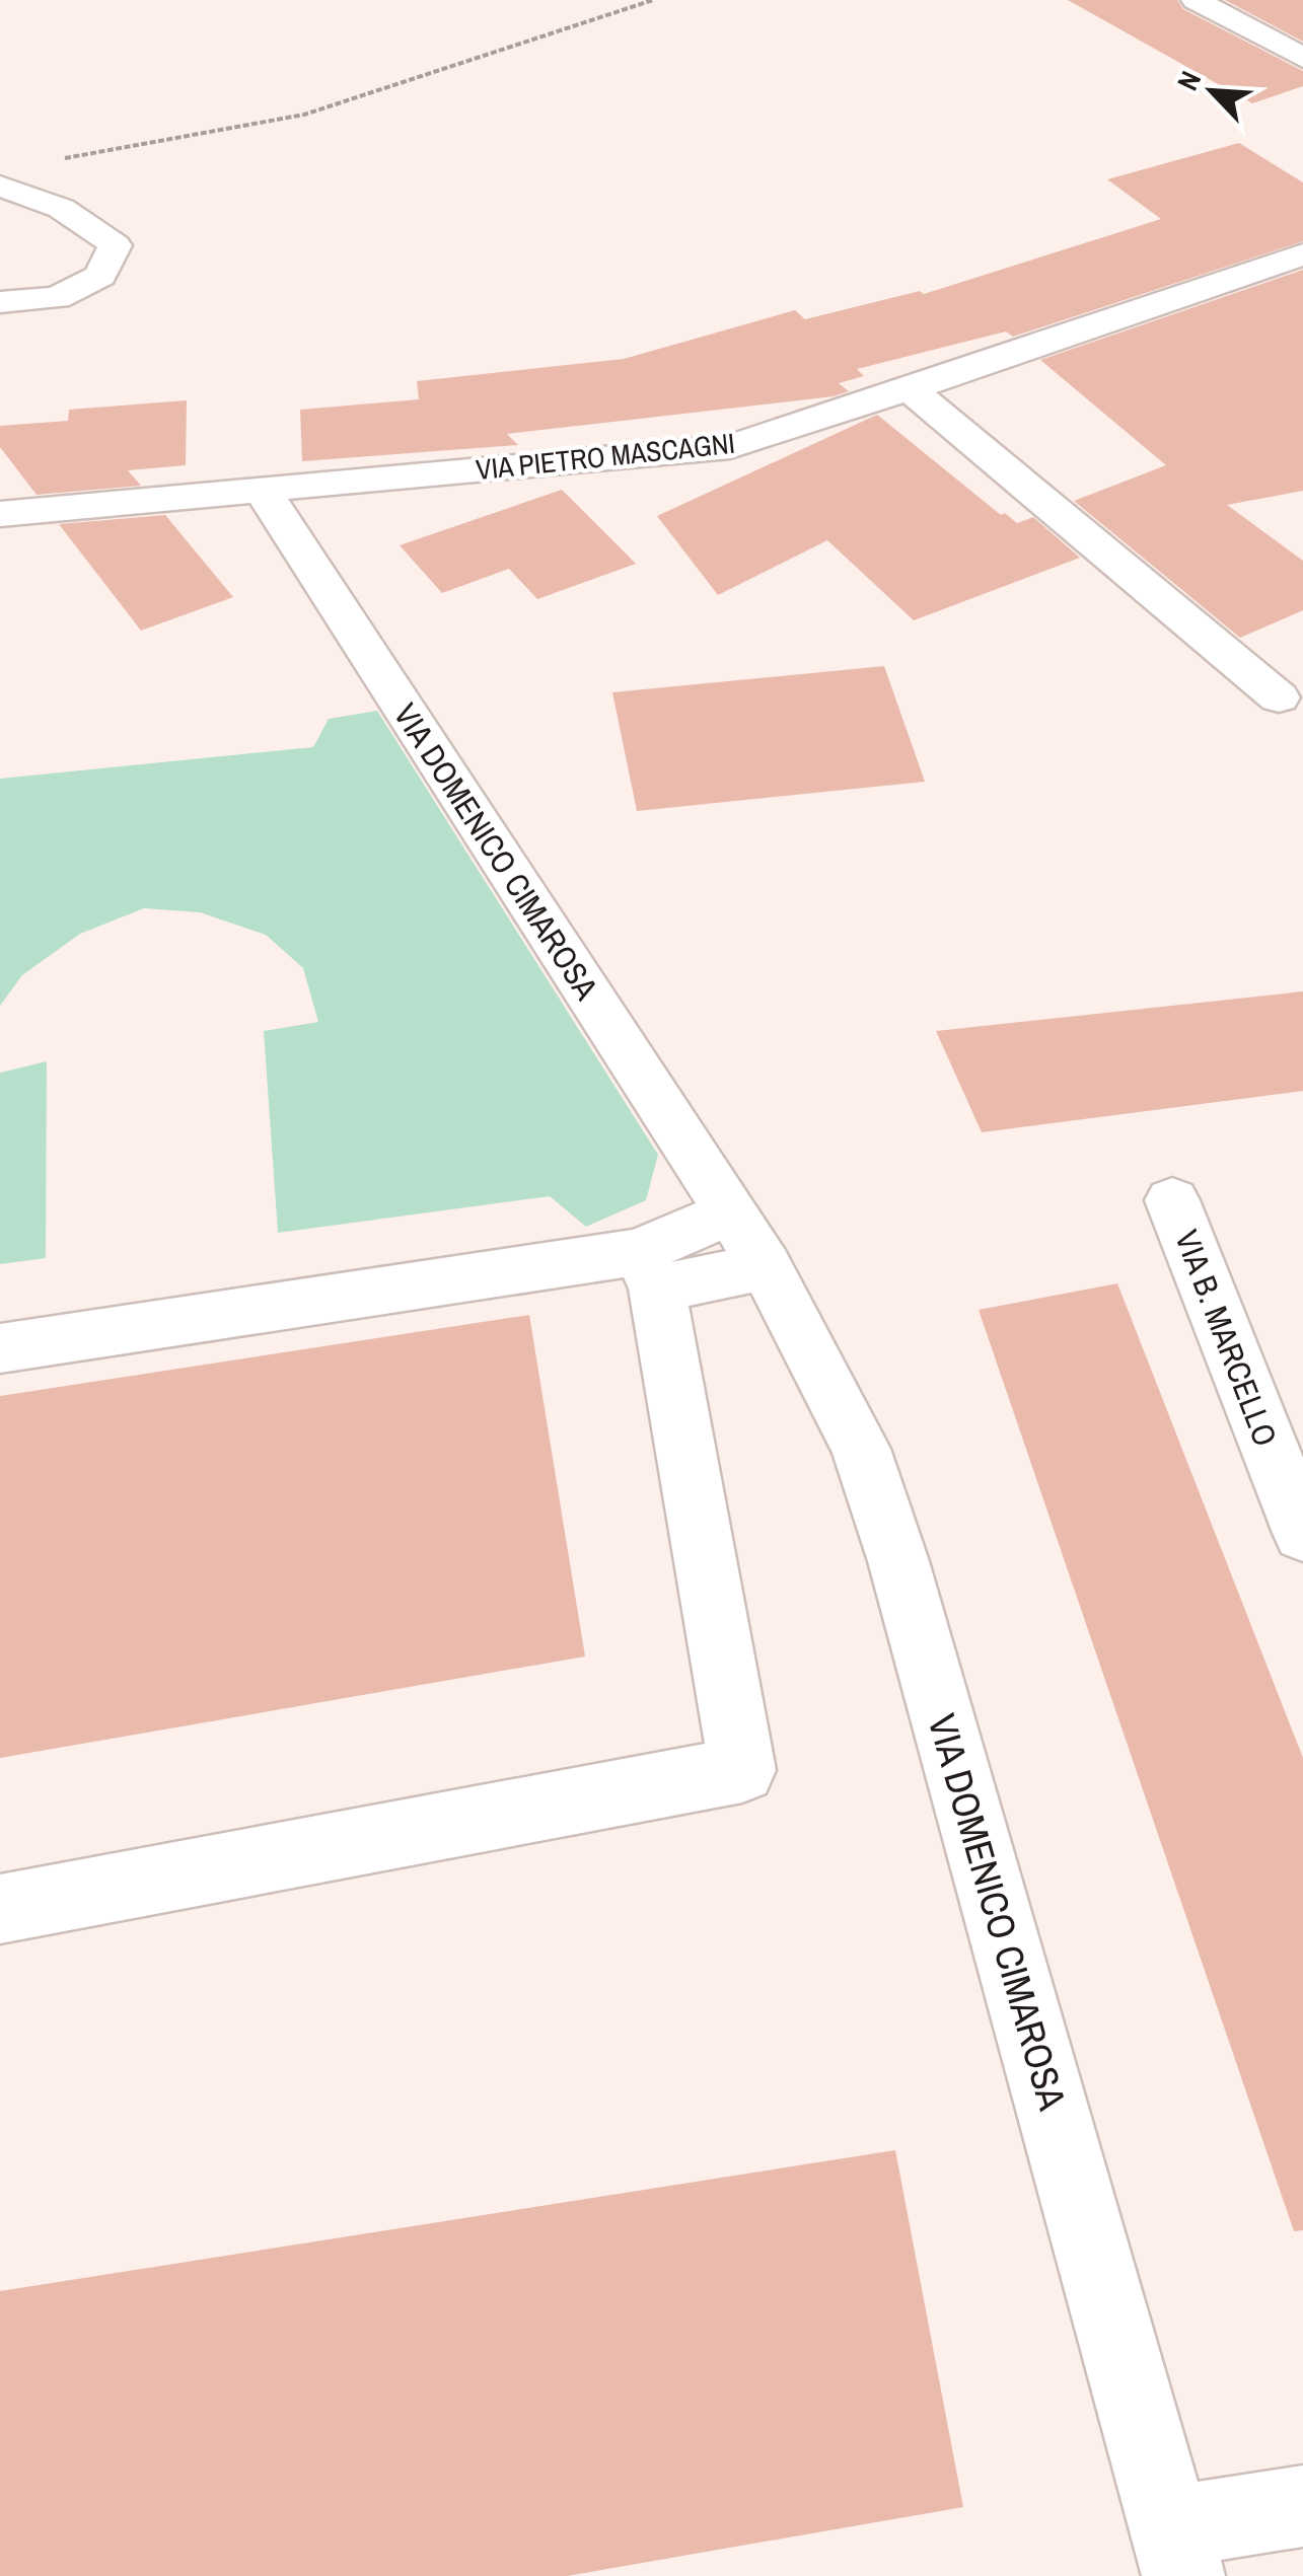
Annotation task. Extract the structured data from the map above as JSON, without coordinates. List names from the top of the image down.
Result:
{
  "streets": {
    "street": ["VIA PIETRO MASCAGNI", "VIA DOMENICO CIMAROSA", "VIA B. MARCELLO"]
  },
  "crossings": [
    ["VIA PIETRO MASCAGNI", "VIA DOMENICO CIMAROSA"]
  ],
  "north": "top left"
}
